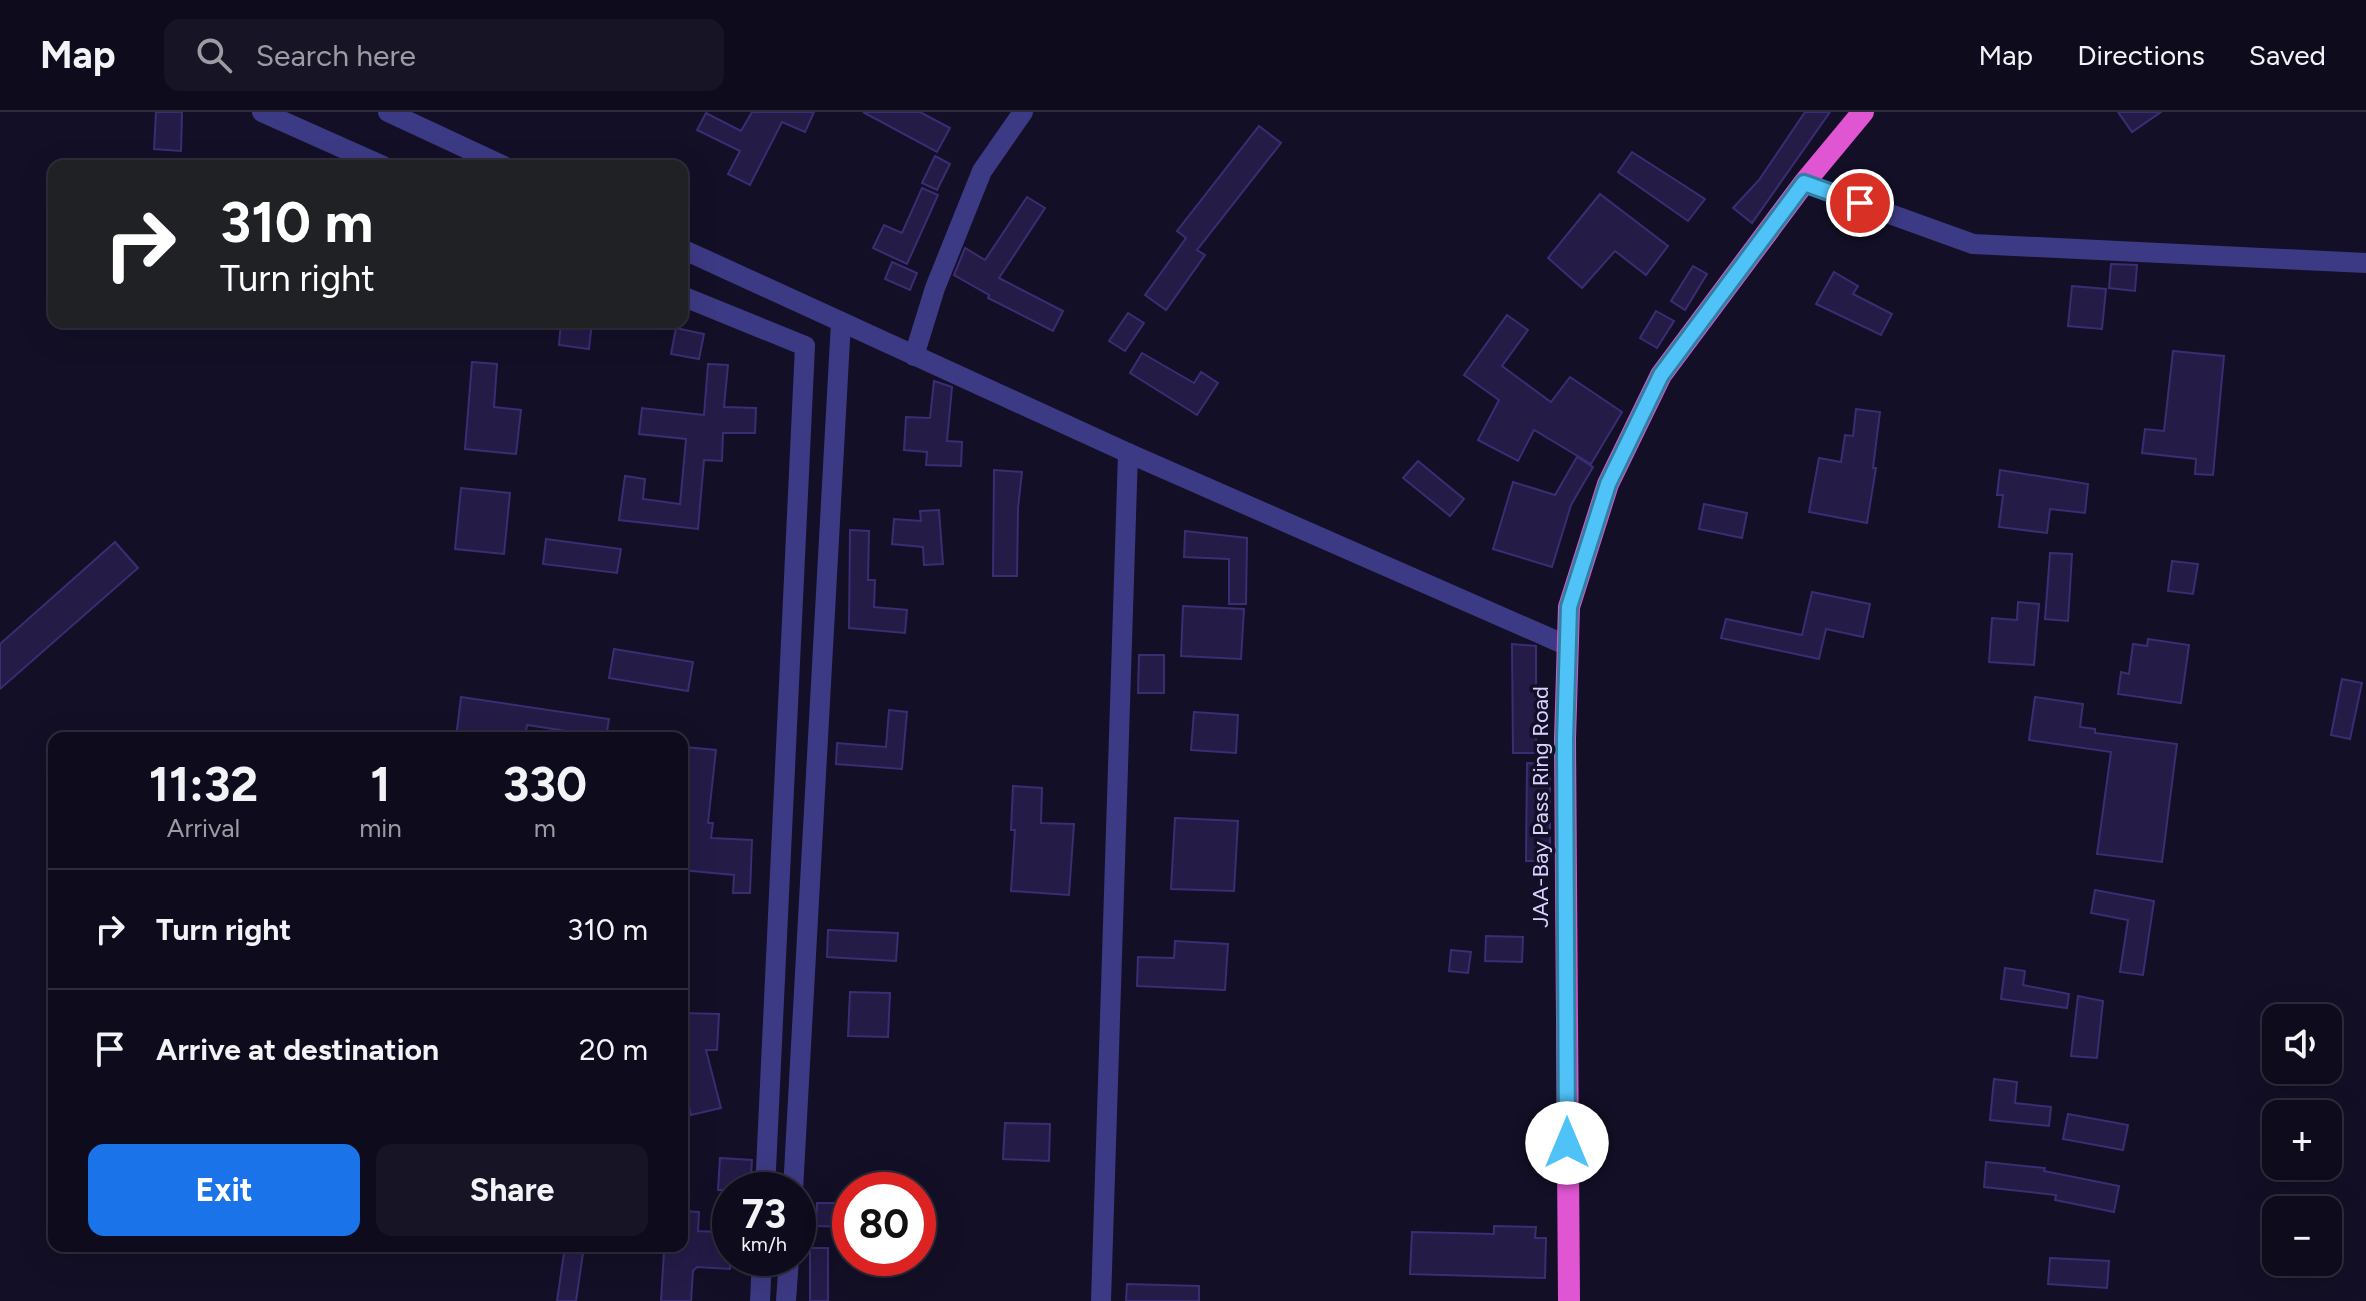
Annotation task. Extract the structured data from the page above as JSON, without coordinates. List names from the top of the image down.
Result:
{
  "streets": {
    "highway": ["JAA-Bay Pass Ring Road"]
  },
  "page": {
    "header": "Map",
    "search": "Search here",
    "nav": ["Map", "Directions", "Saved"],
    "turn": ["310 m", "Turn right"],
    "eta": [
      "11:32",
      "Arrival",
      "1",
      "min",
      "330",
      "m"
    ],
    "list": [
      {
        "name": "Turn right",
        "value": "310 m"
      },
      {
        "name": "Arrive at destination",
        "value": "20 m"
      }
    ],
    "map_buttons": ["+", "−"],
    "buttons": ["Exit", "Share"],
    "speed": "73 km/h",
    "limit": "80"
  }
}
